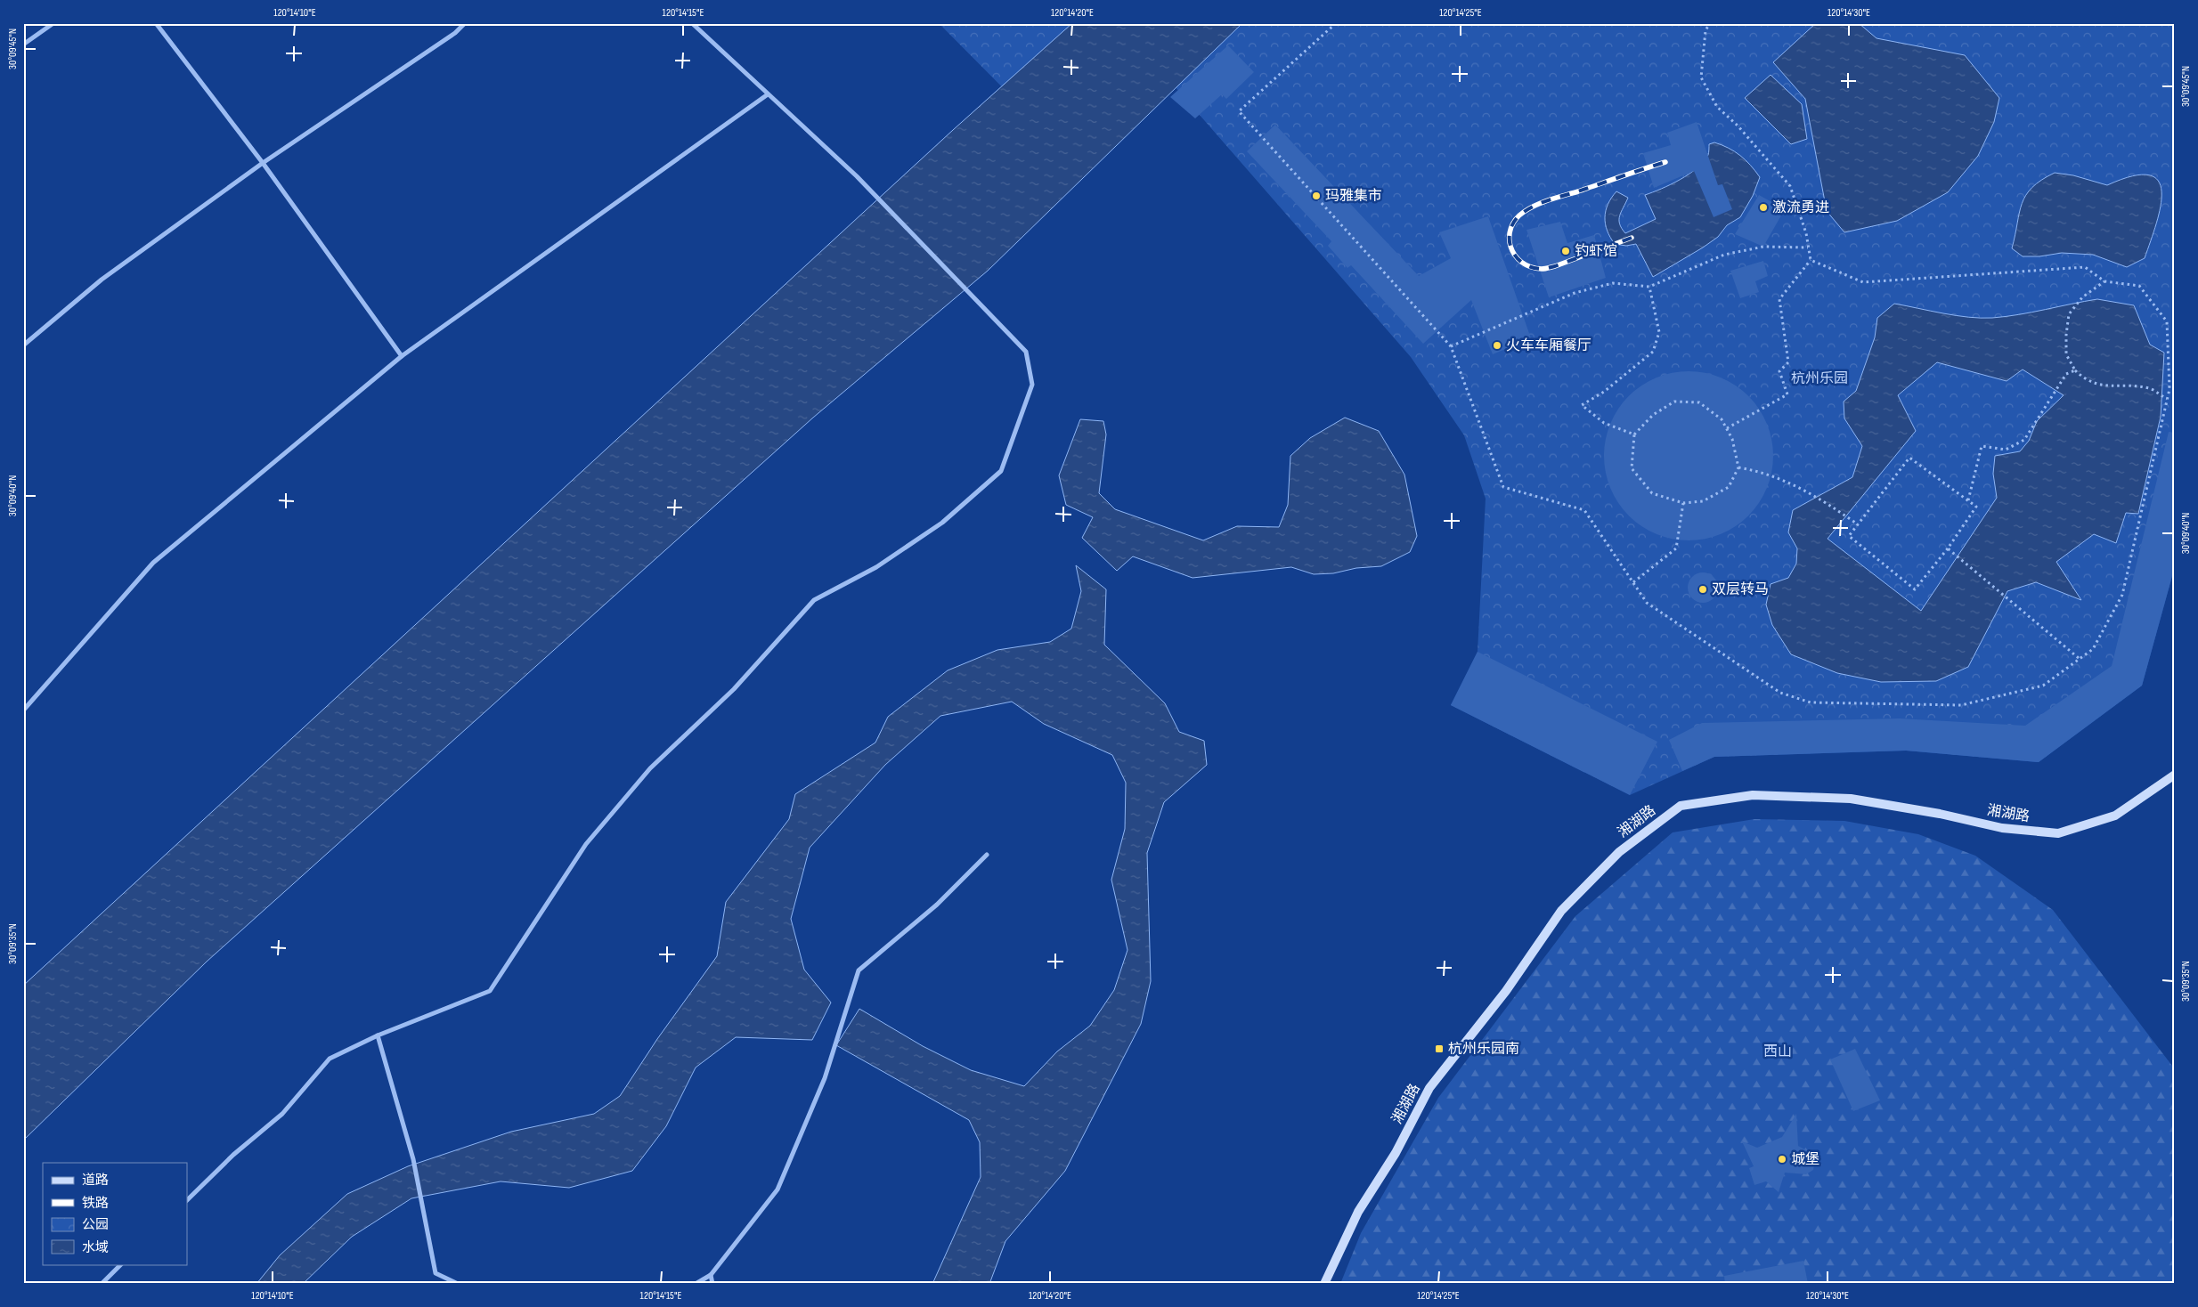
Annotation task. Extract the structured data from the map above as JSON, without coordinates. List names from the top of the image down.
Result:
{
  "streets": {
    "main road": ["湘湖路"]
  },
  "parks": ["杭州乐园", "西山"],
  "places": {
    "other": [
      "玛雅集市",
      "激流勇进",
      "钓虾馆",
      "火车车厢餐厅",
      "双层转马",
      "城堡"
    ],
    "transit": ["杭州乐园南"]
  },
  "legend": [
    "道路",
    "铁路",
    "公园",
    "水域"
  ],
  "coordinates": [
    "120°14'10\"E",
    "120°14'15\"E",
    "120°14'20\"E",
    "120°14'25\"E",
    "120°14'30\"E",
    "30°09'45\"N",
    "30°09'40\"N",
    "30°09'35\"N"
  ]
}
